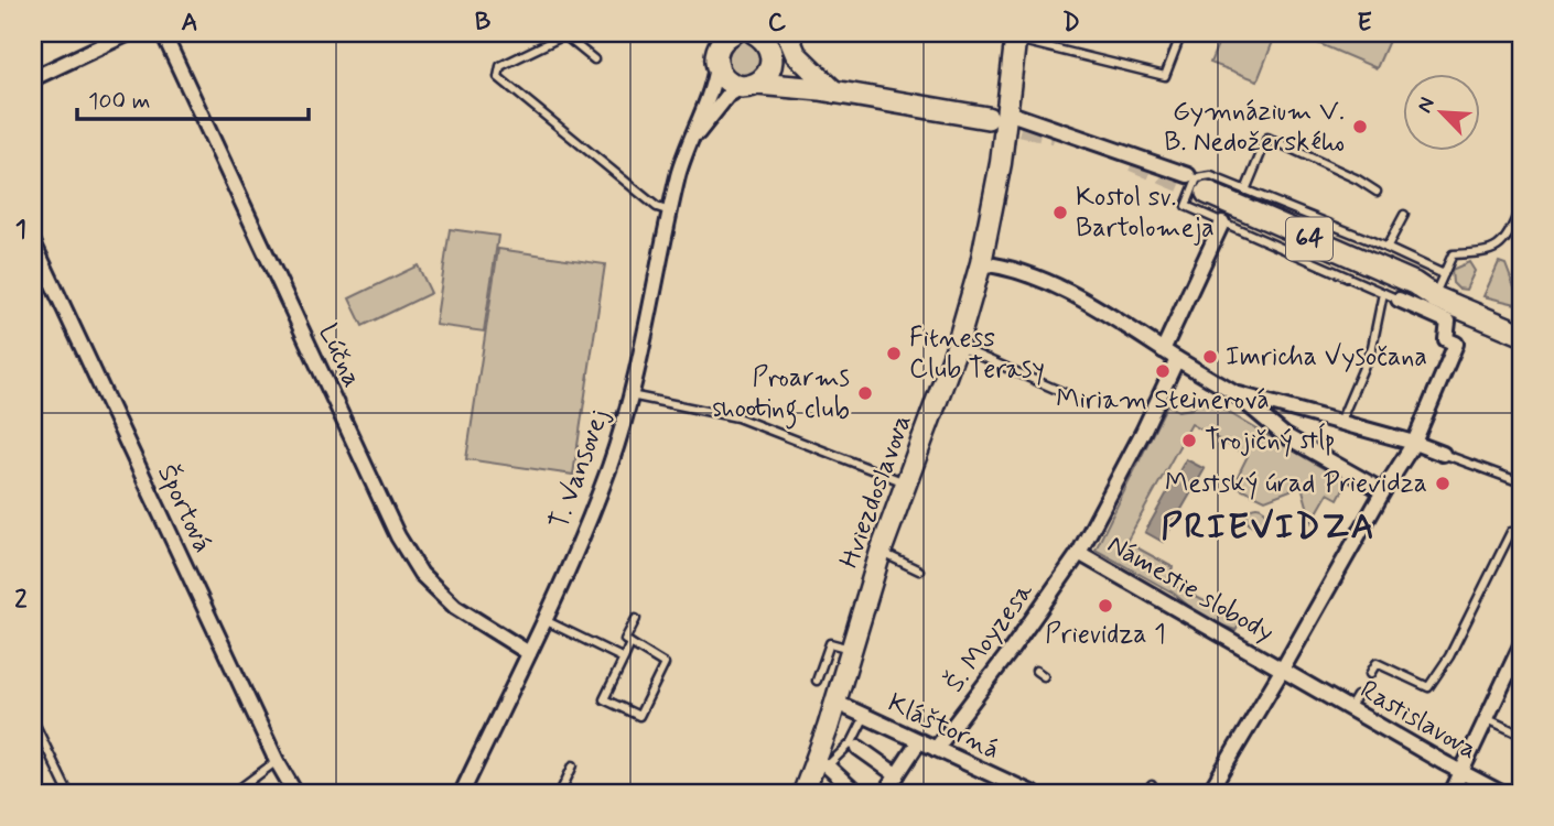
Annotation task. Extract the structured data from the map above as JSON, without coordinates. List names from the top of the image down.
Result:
{
  "streets": {
    "main road": ["64"],
    "street": [
      "Lúčna",
      "T. Vansovej",
      "Hviezdoslavova",
      "Športová",
      "Námestie slobody",
      "Š. Moyzesa",
      "Rastislavova",
      "Kláštorná"
    ]
  },
  "crossings": [
    ["Lúčna", "T. Vansovej"],
    ["Hviezdoslavova", "Kláštorná"],
    ["Námestie slobody", "Š. Moyzesa"],
    ["Námestie slobody", "Rastislavova"],
    ["Š. Moyzesa", "Kláštorná"]
  ],
  "districts": ["PRIEVIDZA"],
  "places": [
    "Gymnázium V. B. Nedožerského",
    "Kostol sv. Bartolomeja",
    "Fitness Club Terasy",
    "Imricha Vysočana",
    "Miriam Steinerová",
    "Proarms shooting club",
    "Trojičný stĺp",
    "Mestský úrad Prievidza",
    "Prievidza 1"
  ],
  "scale_bar": "100 m",
  "north": "top left",
  "grid": {
    "columns": [
      "A",
      "B",
      "C",
      "D",
      "E"
    ],
    "rows": ["1", "2"]
  }
}
